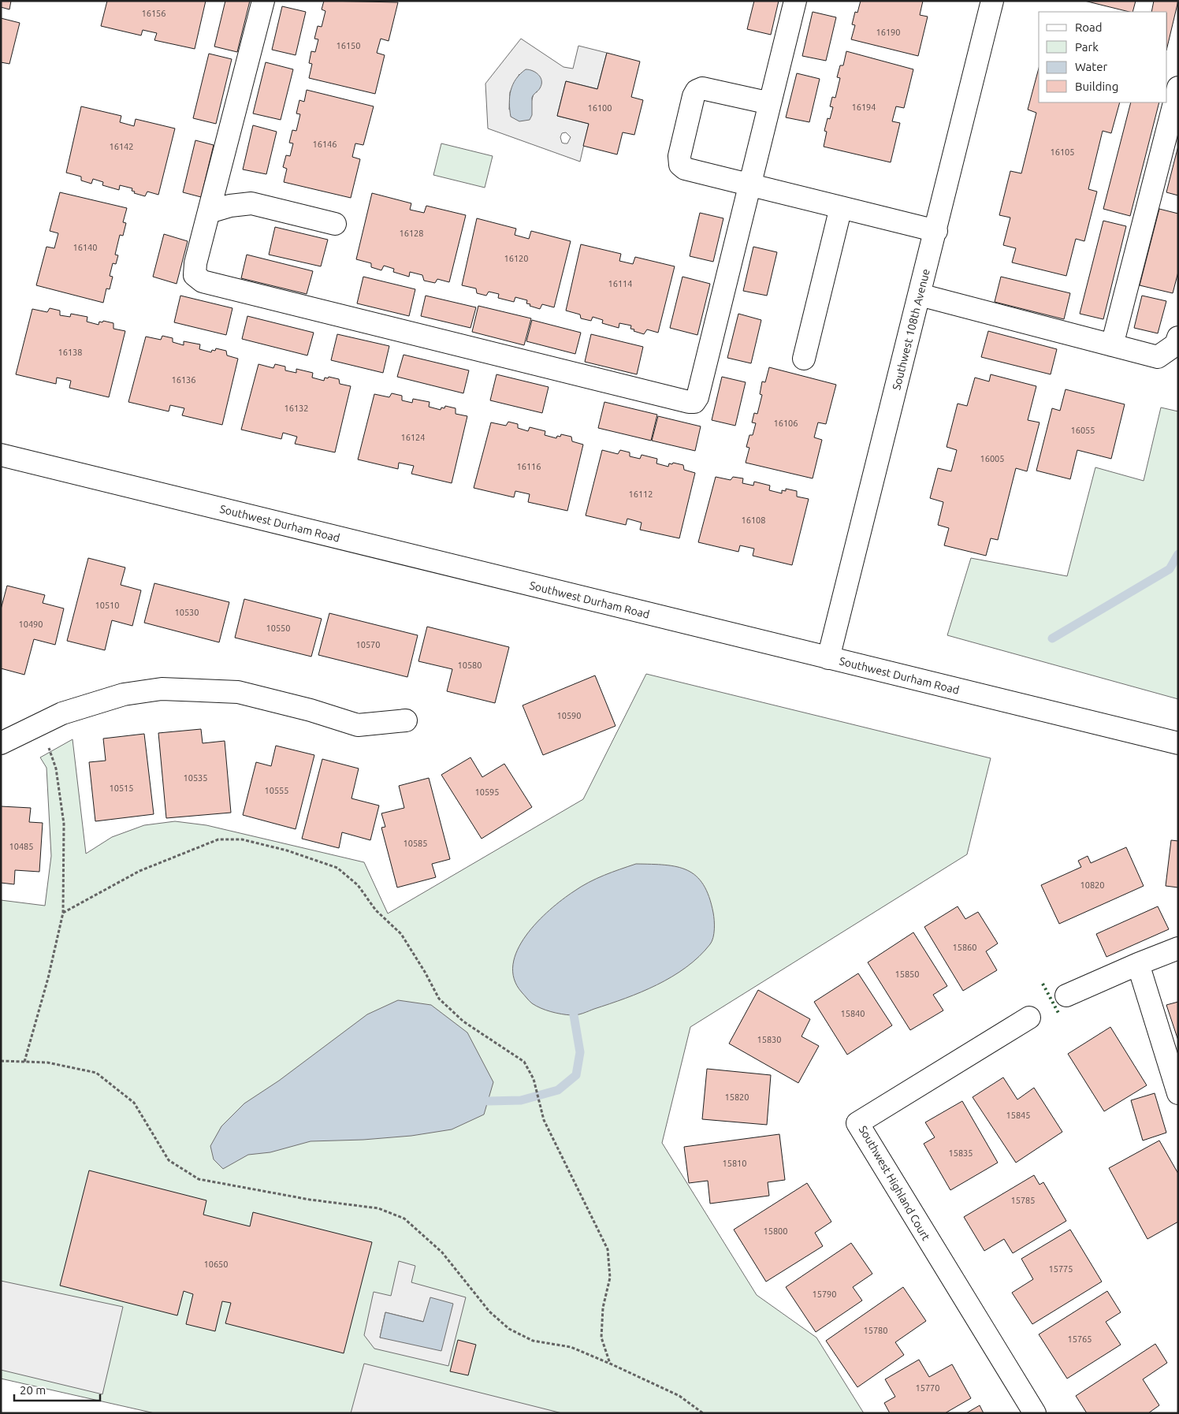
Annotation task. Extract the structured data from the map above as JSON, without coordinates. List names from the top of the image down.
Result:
{
  "streets": {
    "street": ["Southwest 108th Avenue", "Southwest Durham Road", "Southwest Highland Court"]
  },
  "crossings": [
    ["Southwest 108th Avenue", "Southwest Durham Road"]
  ],
  "house_numbers": [
    "16156",
    "16190",
    "16150",
    "16194",
    "16100",
    "16146",
    "16142",
    "16105",
    "16128",
    "16140",
    "16120",
    "16114",
    "16138",
    "16136",
    "16132",
    "16106",
    "16055",
    "16124",
    "16005",
    "16116",
    "16112",
    "16108",
    "10510",
    "10530",
    "10490",
    "10550",
    "10570",
    "10580",
    "10590",
    "10535",
    "10515",
    "10555",
    "10595",
    "10585",
    "10485",
    "10820",
    "15860",
    "15850",
    "15840",
    "15830",
    "15820",
    "15845",
    "15835",
    "15810",
    "15785",
    "15800",
    "10650",
    "15775",
    "15790",
    "15780",
    "15765",
    "15770"
  ],
  "legend": [
    "Road",
    "Park",
    "Water",
    "Building"
  ],
  "scale_bar": "20 m"
}
